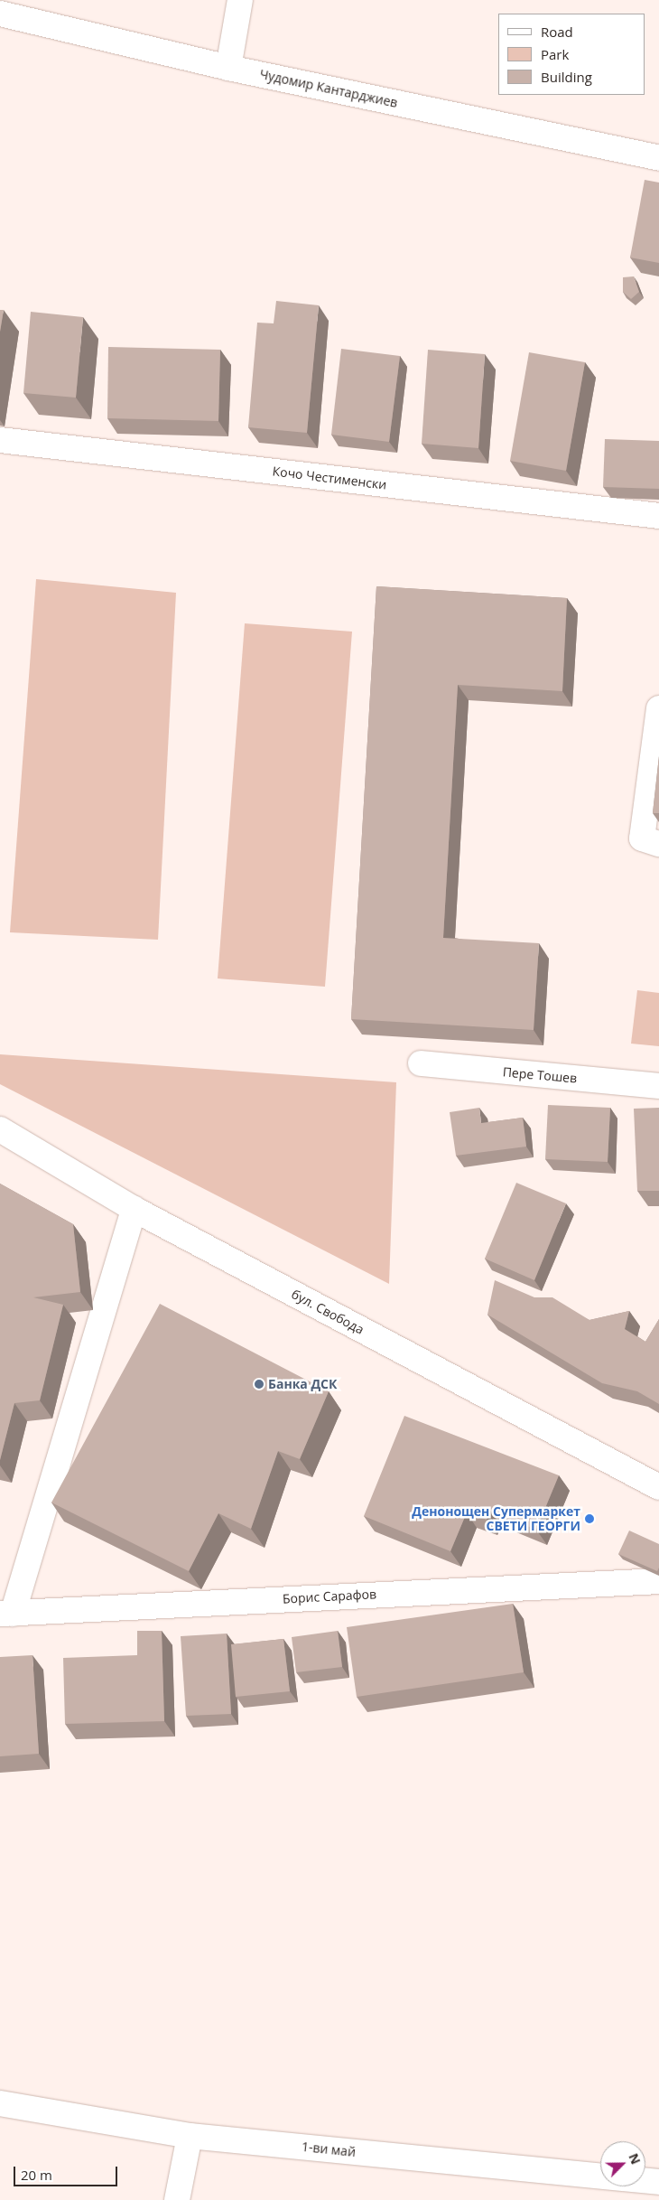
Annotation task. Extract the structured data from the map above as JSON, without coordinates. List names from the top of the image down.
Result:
{
  "streets": {
    "street": [
      "Чудомир Кантарджиев",
      "Кочо Честименски",
      "Пере Тошев",
      "бул. Свобода",
      "Борис Сарафов",
      "1-ви май"
    ]
  },
  "places": ["Банка ДСК", "Денонощен Супермаркет СВЕТИ ГЕОРГИ"],
  "legend": ["Road", "Park", "Building"],
  "scale_bar": "20 m",
  "north": "top right"
}
